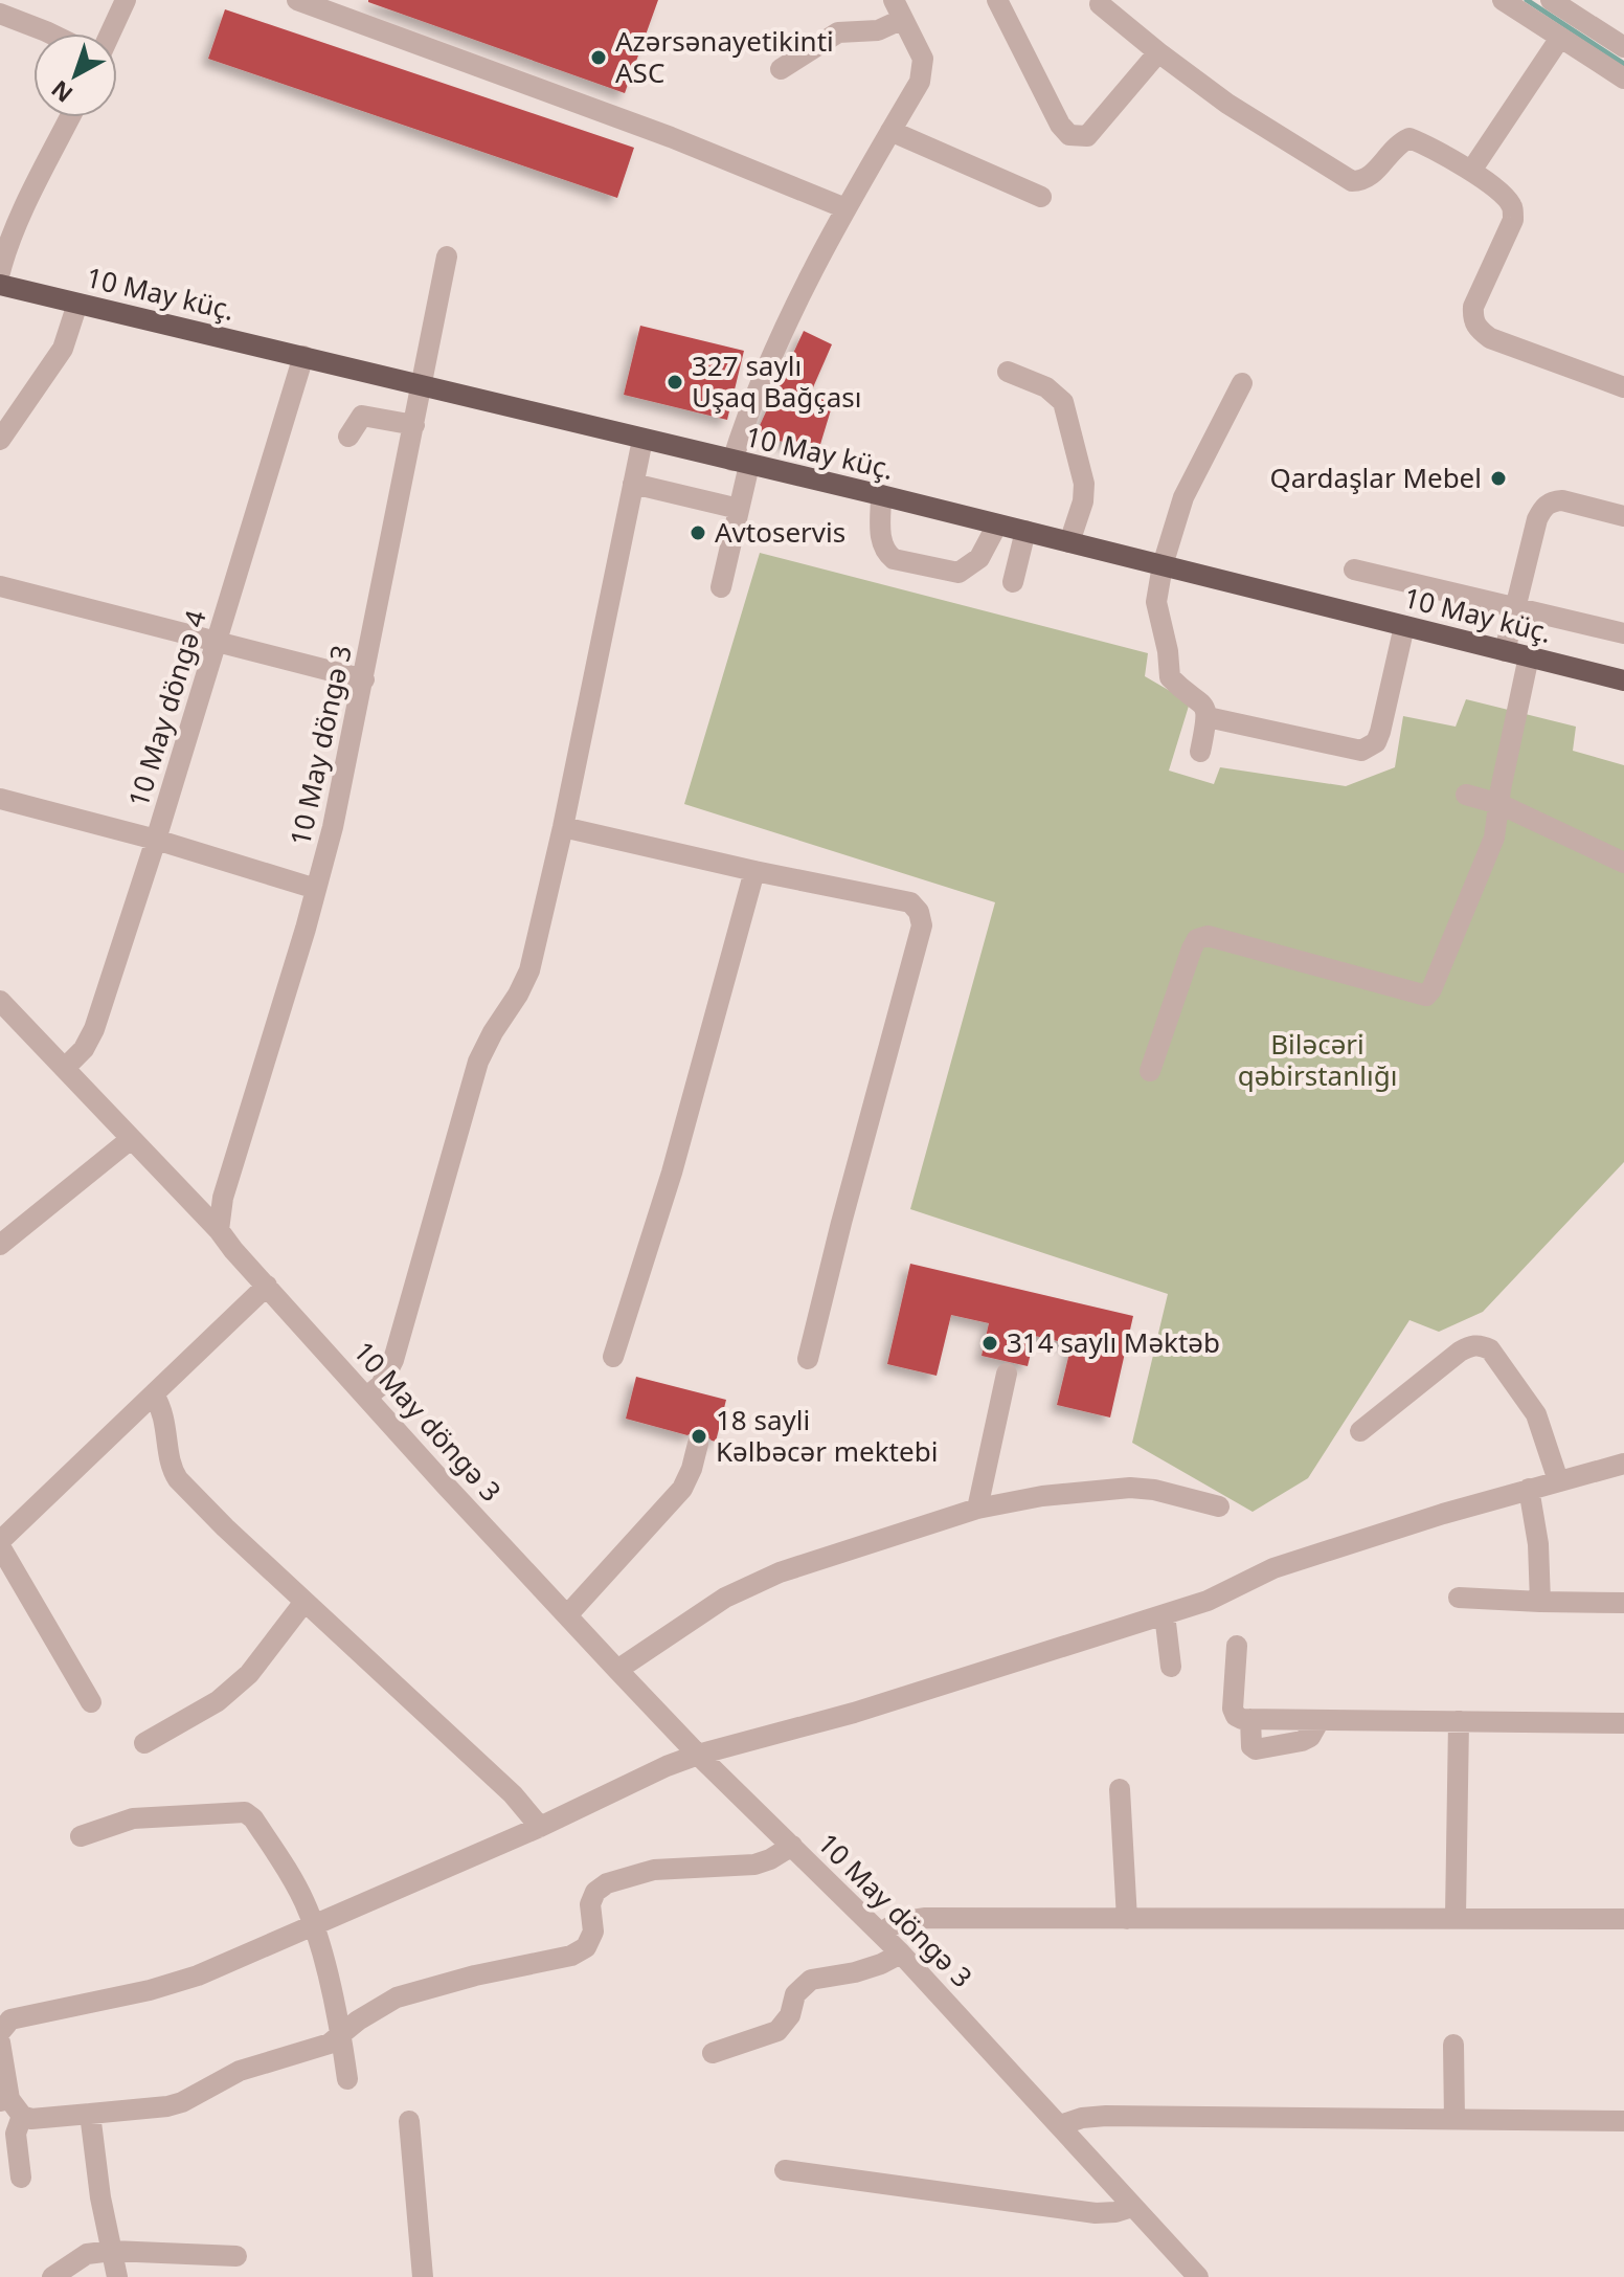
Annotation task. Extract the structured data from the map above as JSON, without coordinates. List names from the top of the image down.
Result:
{
  "streets": {
    "main road": ["10 May küç."],
    "street": ["10 May döngə 4", "10 May döngə 3"]
  },
  "crossings": [
    ["10 May küç.", "10 May döngə 4"],
    ["10 May küç.", "10 May döngə 3"]
  ],
  "parks": ["Biləcəri qəbirstanlığı"],
  "places": [
    "Azərsənayetikinti ASC",
    "327 saylı Uşaq Bağçası",
    "Qardaşlar Mebel",
    "Avtoservis",
    "314 saylı Məktəb",
    "18 sayli Kəlbəcər mektebi"
  ],
  "north": "bottom left"
}
